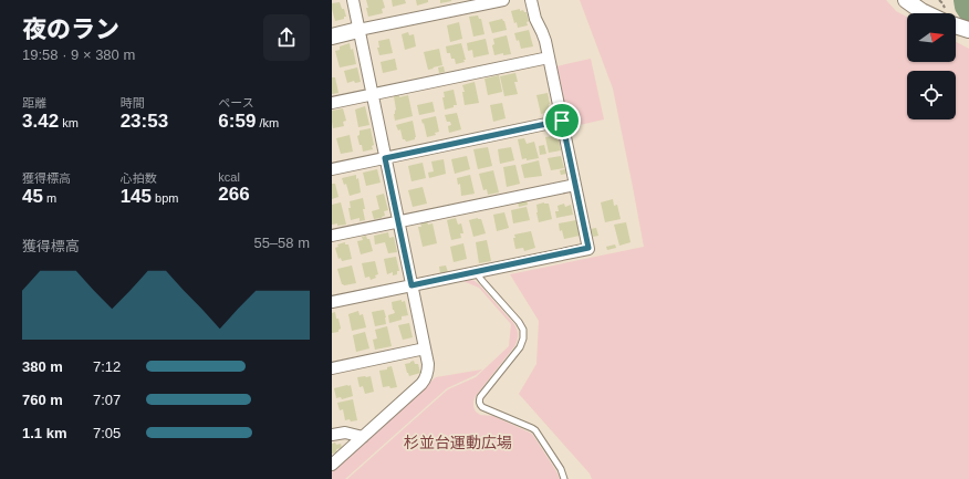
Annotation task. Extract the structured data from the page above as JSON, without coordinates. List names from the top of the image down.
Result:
{
  "parks": ["杉並台運動広場"],
  "north": "right",
  "page": {
    "heading": ["夜のラン", "19:58 · 9 × 380 m"],
    "stats": [
      ["距離", "3.42 km"],
      ["時間", "23:53"],
      ["ペース", "6:59 /km"],
      ["獲得標高", "45 m"],
      ["心拍数", "145 bpm"],
      ["kcal", "266"]
    ],
    "chart": ["獲得標高", "55–58 m"],
    "list": [
      {
        "name": "380 m",
        "note": "7:12"
      },
      {
        "name": "760 m",
        "note": "7:07"
      },
      {
        "name": "1.1 km",
        "note": "7:05"
      }
    ]
  }
}
